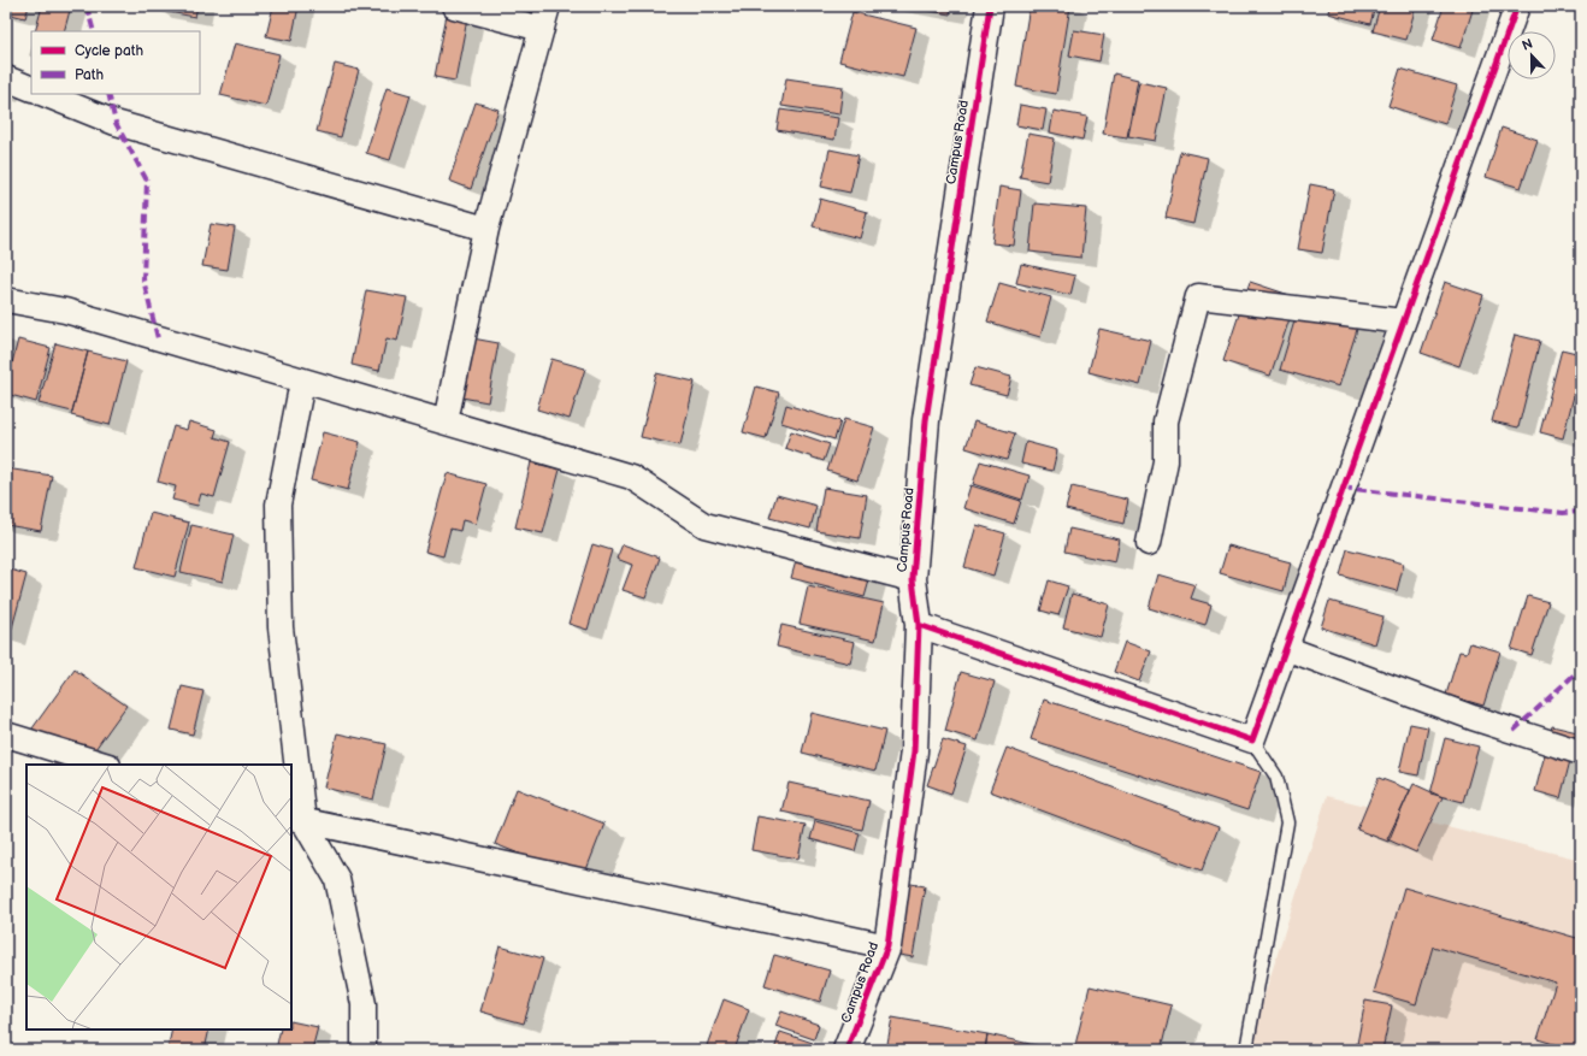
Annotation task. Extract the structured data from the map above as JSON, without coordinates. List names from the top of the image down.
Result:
{
  "streets": {
    "street": ["Campus Road"]
  },
  "legend": ["Cycle path", "Path"],
  "north": "top"
}
